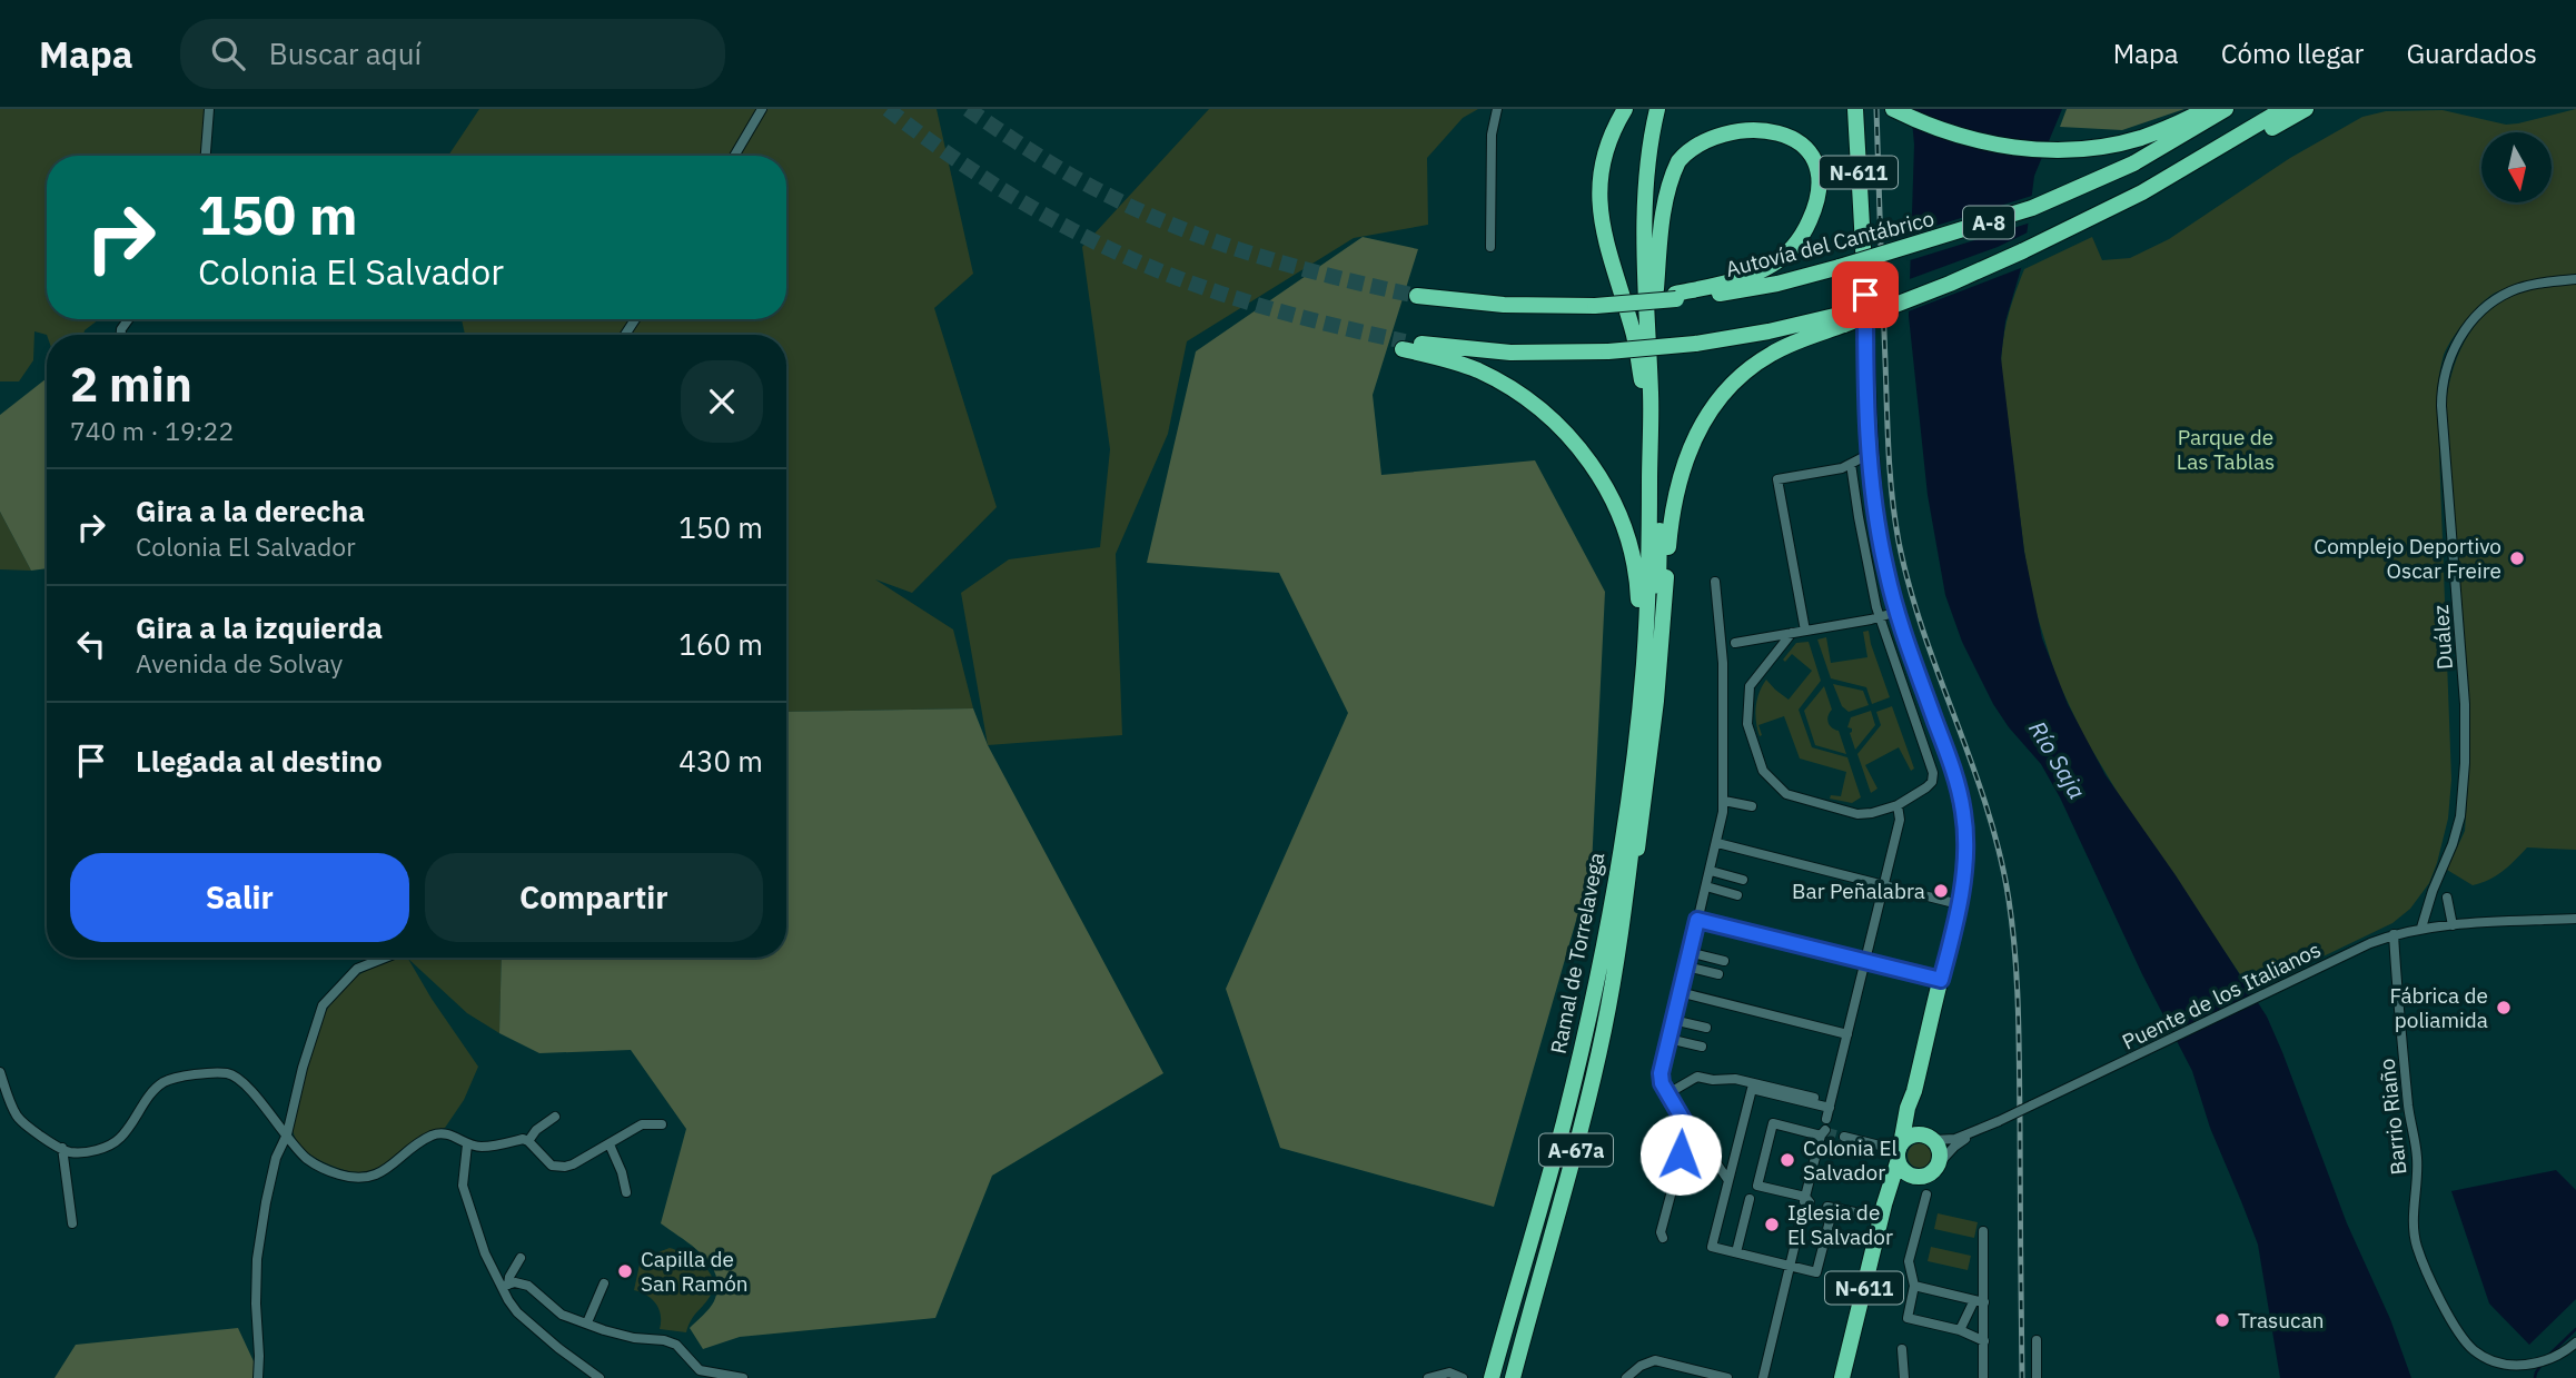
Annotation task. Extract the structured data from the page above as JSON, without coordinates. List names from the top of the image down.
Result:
{
  "streets": {
    "highway": [
      "N-611",
      "A-8",
      "Autovía del Cantábrico",
      "Ramal de Torrelavega",
      "A-67a"
    ],
    "street": ["Duález", "Puente de los Italianos", "Barrio Riaño"]
  },
  "crossings": [
    ["Duález", "Puente de los Italianos"],
    ["Puente de los Italianos", "Barrio Riaño"]
  ],
  "water": ["Río Saja"],
  "parks": ["Parque de Las Tablas"],
  "places": [
    "Complejo Deportivo Oscar Freire",
    "Bar Peñalabra",
    "Fábrica de poliamida",
    "Colonia El Salvador",
    "Iglesia de El Salvador",
    "Capilla de San Ramón",
    "Trasucan"
  ],
  "north": "bottom",
  "page": {
    "header": "Mapa",
    "search": "Buscar aquí",
    "nav": ["Mapa", "Cómo llegar", "Guardados"],
    "turn": ["150 m", "Colonia El Salvador"],
    "heading": ["2 min", "740 m · 19:22"],
    "list": [
      {
        "name": "Gira a la derecha",
        "note": "Colonia El Salvador",
        "value": "150 m"
      },
      {
        "name": "Gira a la izquierda",
        "note": "Avenida de Solvay",
        "value": "160 m"
      },
      {
        "name": "Llegada al destino",
        "value": "430 m"
      }
    ],
    "buttons": ["Salir", "Compartir"]
  }
}
